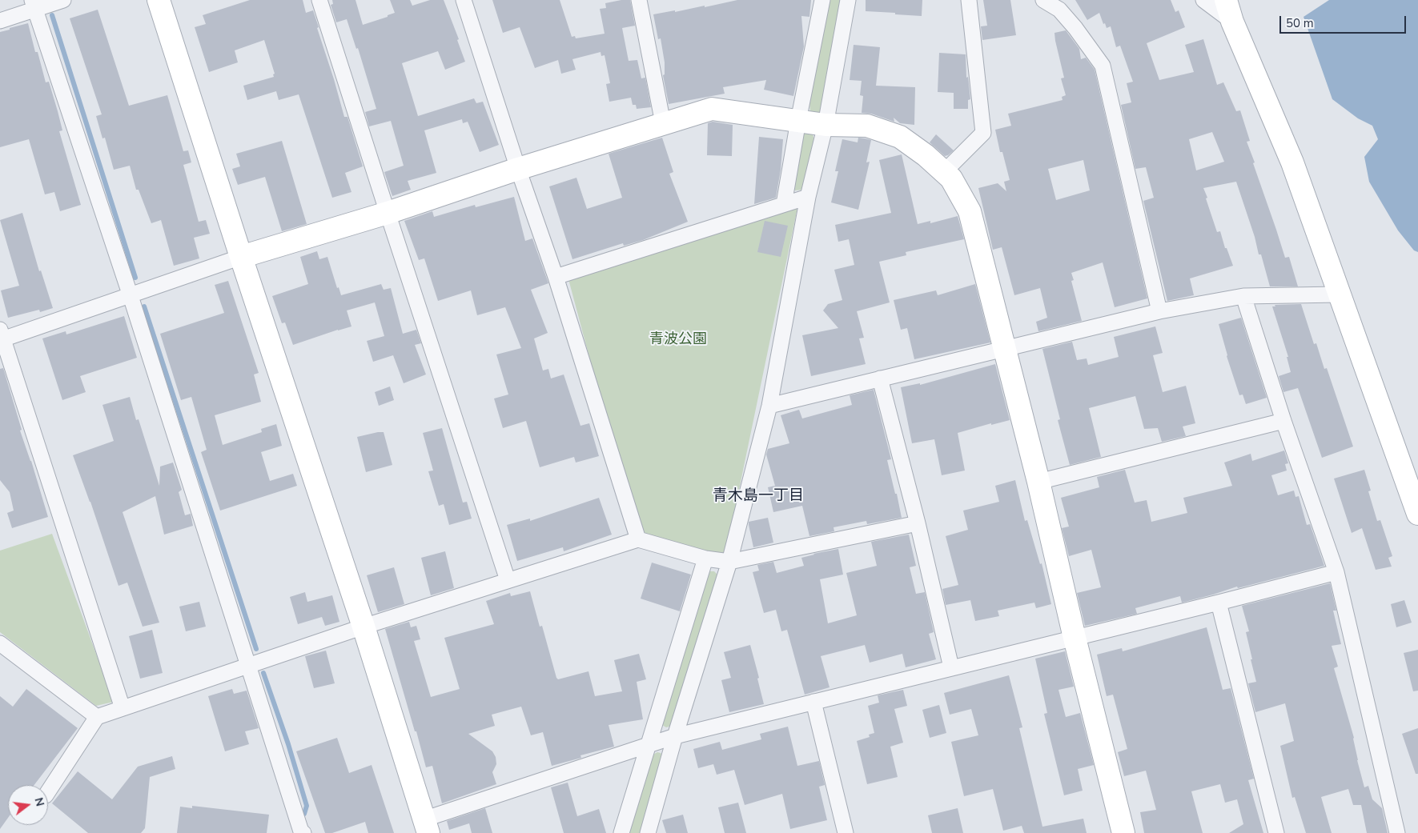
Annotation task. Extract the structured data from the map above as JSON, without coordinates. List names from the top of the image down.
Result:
{
  "districts": ["青木島一丁目"],
  "parks": ["青波公園"],
  "scale_bar": "50 m",
  "north": "right"
}
